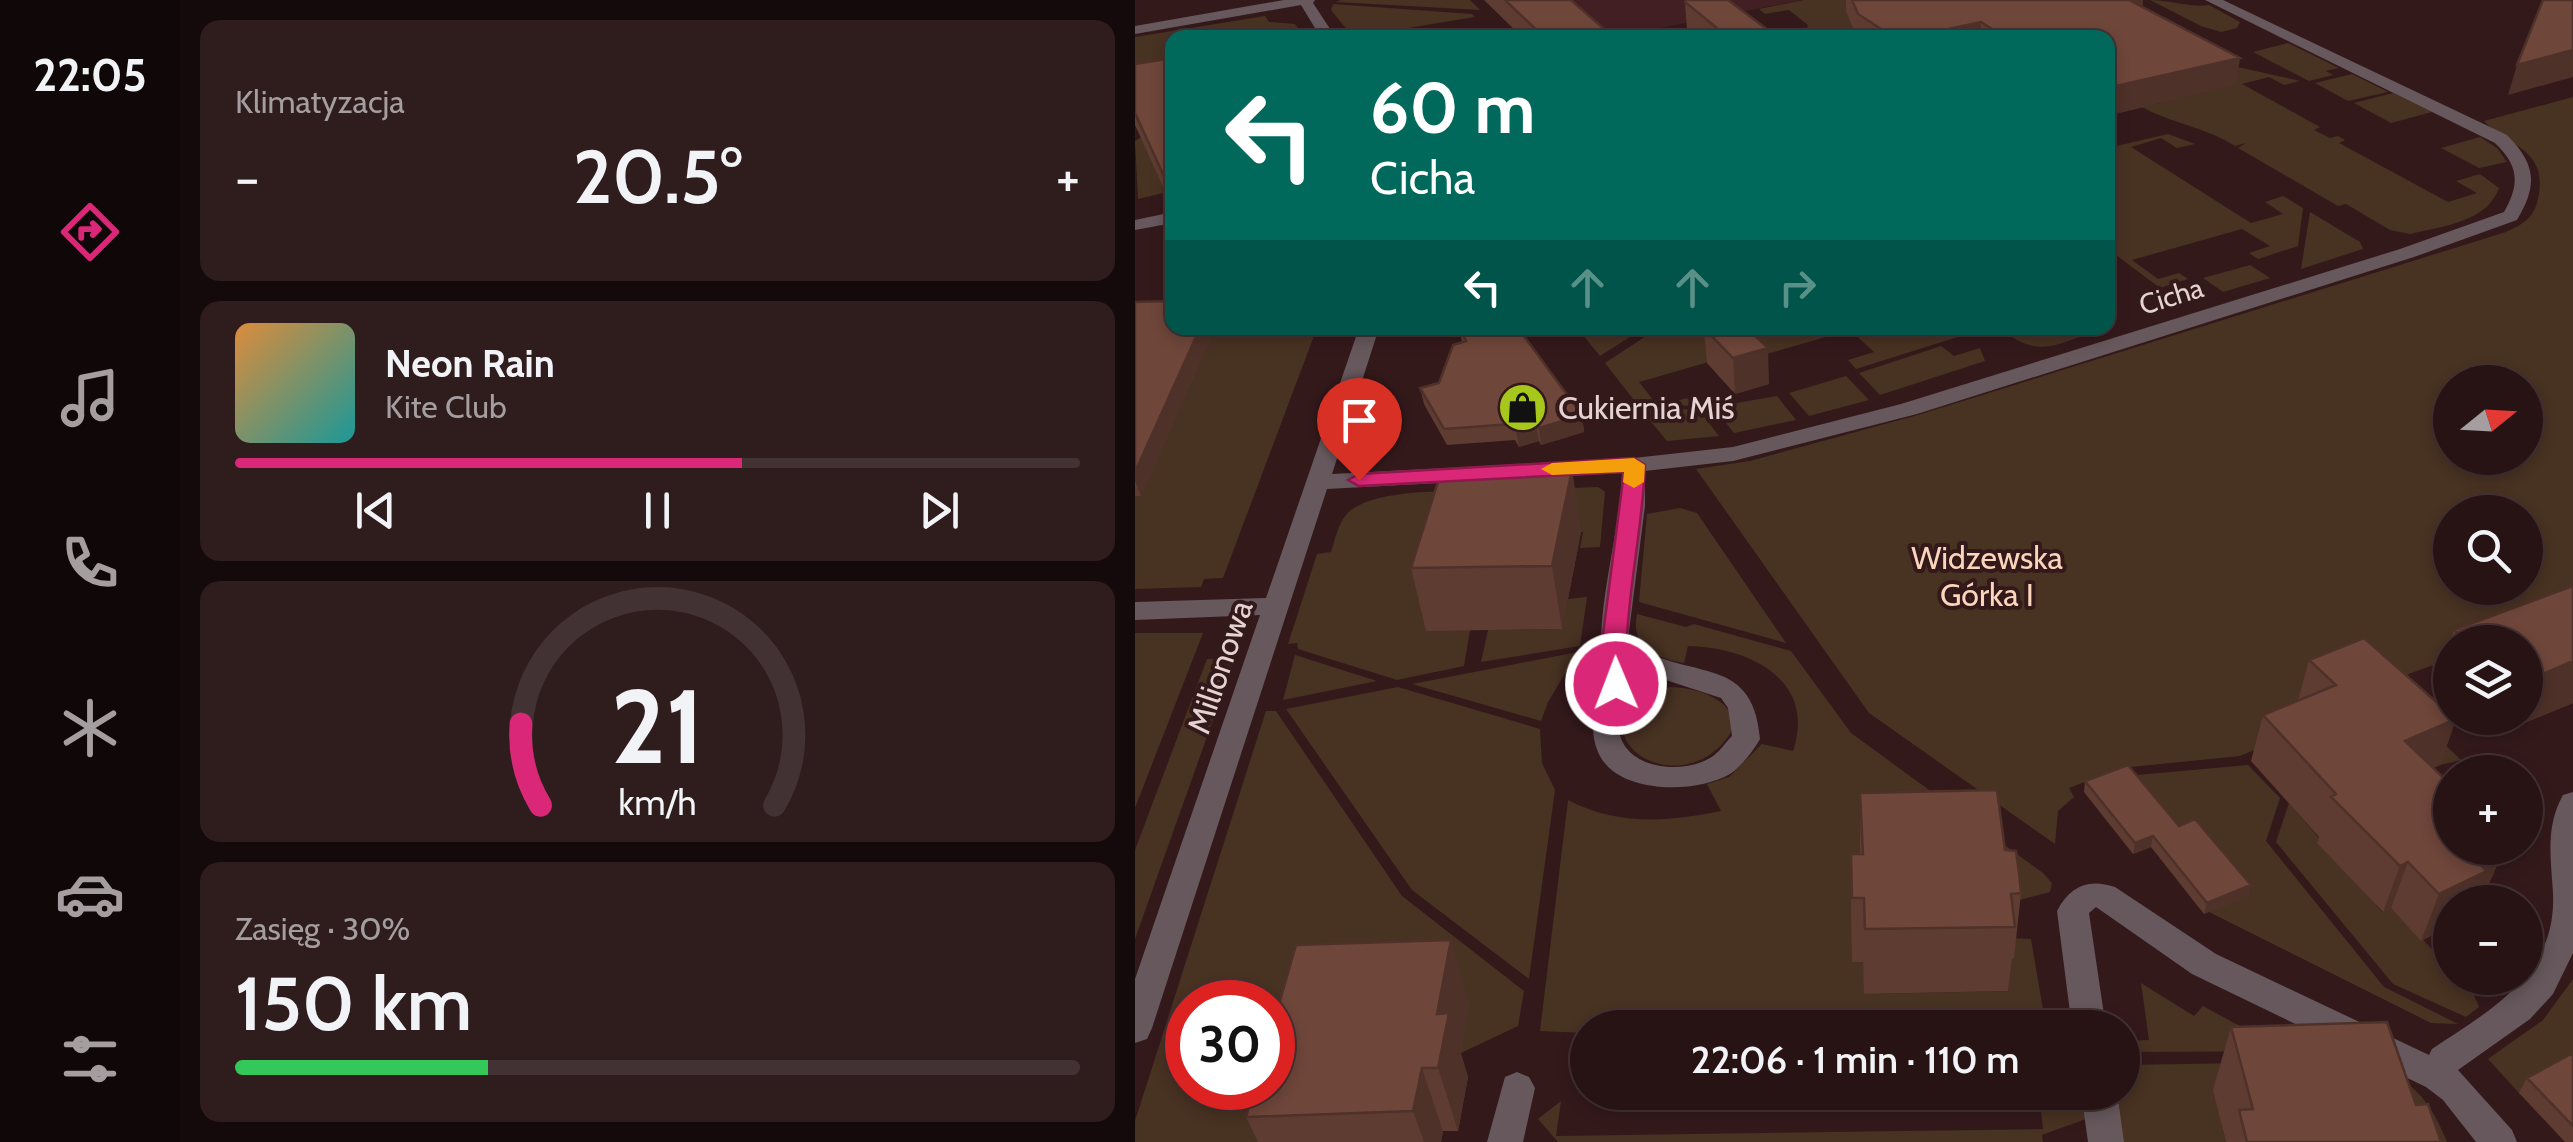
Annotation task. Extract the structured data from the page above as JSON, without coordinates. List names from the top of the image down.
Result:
{
  "streets": {
    "street": ["Cicha", "Milionowa"]
  },
  "crossings": [
    ["Cicha", "Milionowa"]
  ],
  "parks": ["Widzewska Górka I"],
  "places": {
    "shop": ["Cukiernia Miś"]
  },
  "north": "right",
  "page": {
    "tabs": "22:05",
    "tile": [
      "Klimatyzacja",
      ["Zasięg · 30%", "150 km"]
    ],
    "turn": ["60 m", "Cicha"],
    "heat": ["−", "20.5°", "+"],
    "song": ["Neon Rain", "Kite Club"],
    "map_buttons": ["+", "−"],
    "limit": "30",
    "trip": "22:06 · 1 min · 110 m",
    "gauge": ["21", "km/h"]
  }
}
